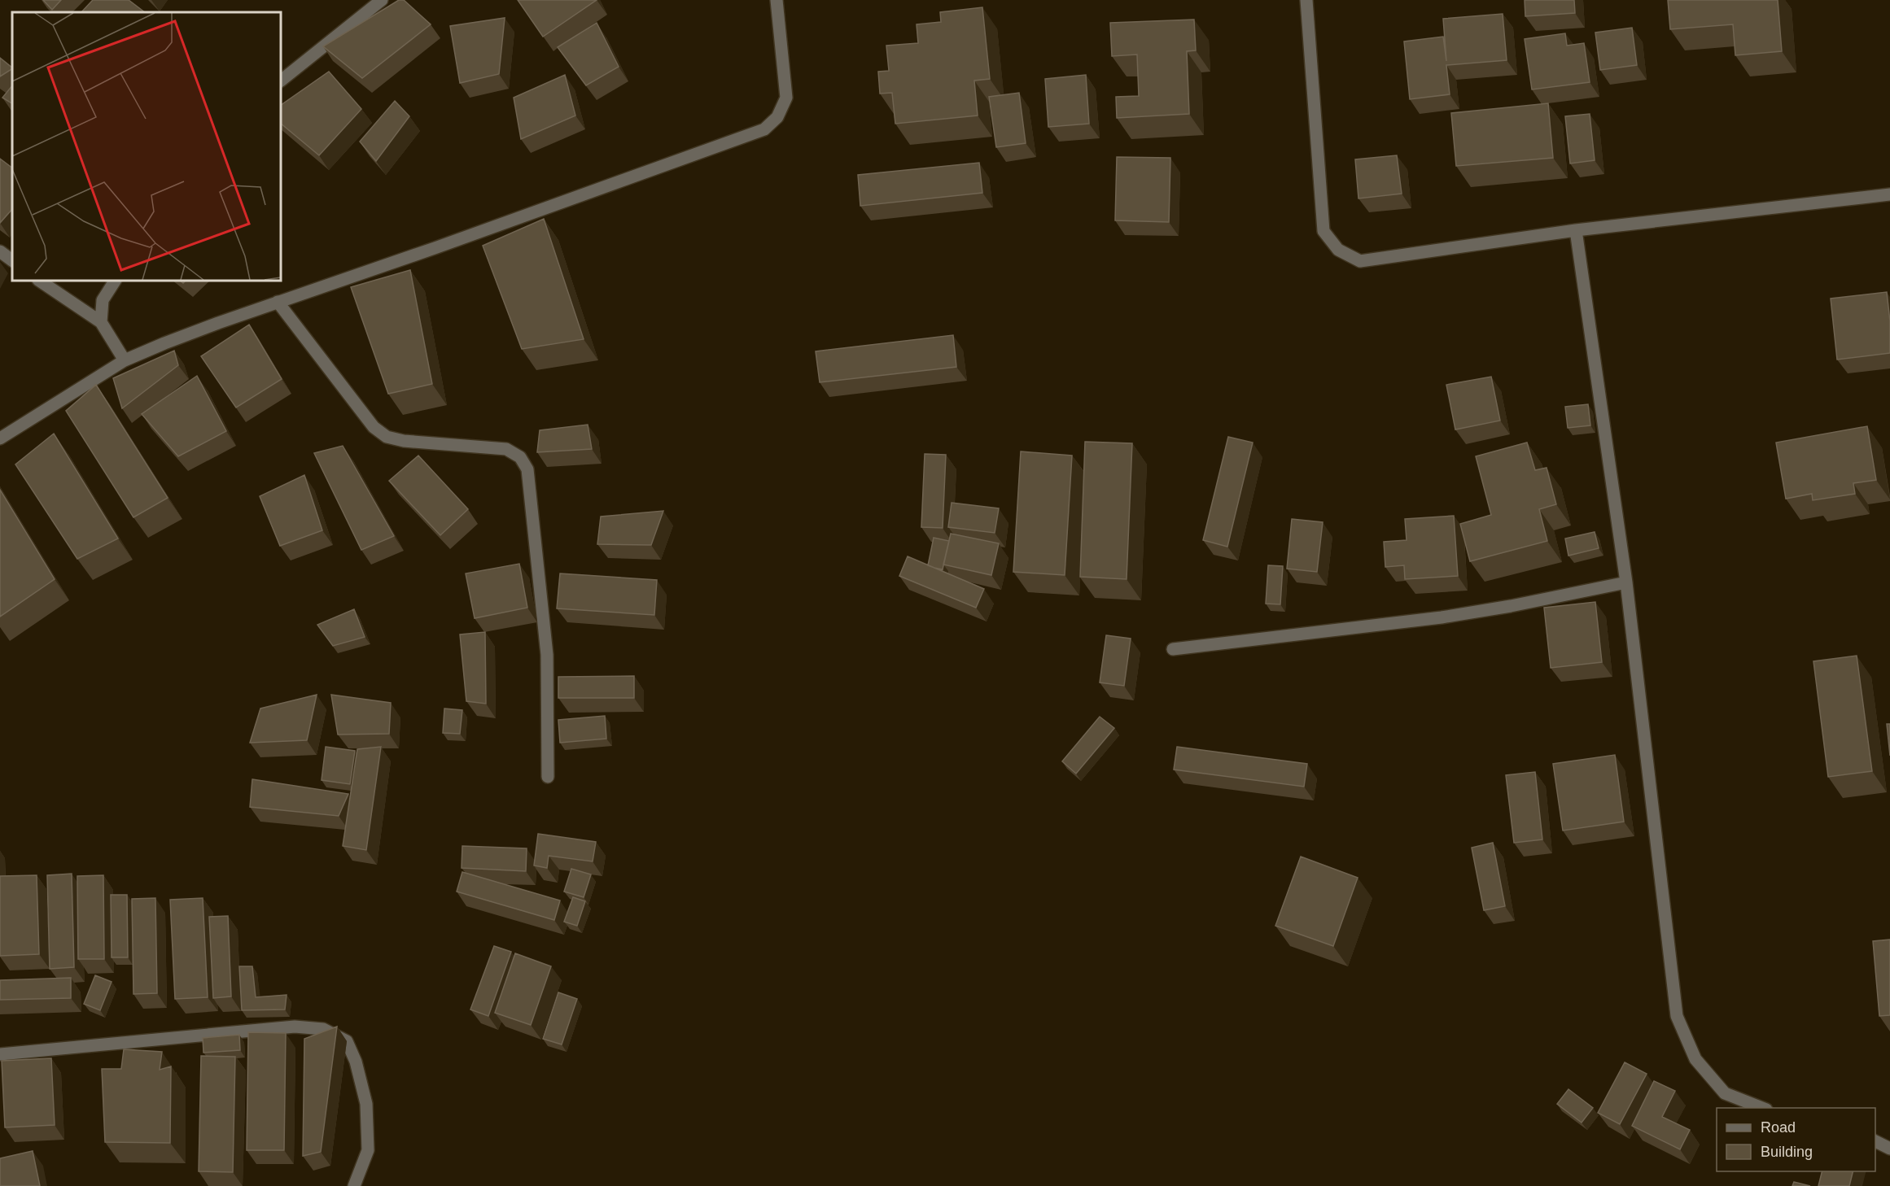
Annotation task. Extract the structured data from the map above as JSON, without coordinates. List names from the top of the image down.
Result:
{
  "legend": ["Road", "Building"]
}
